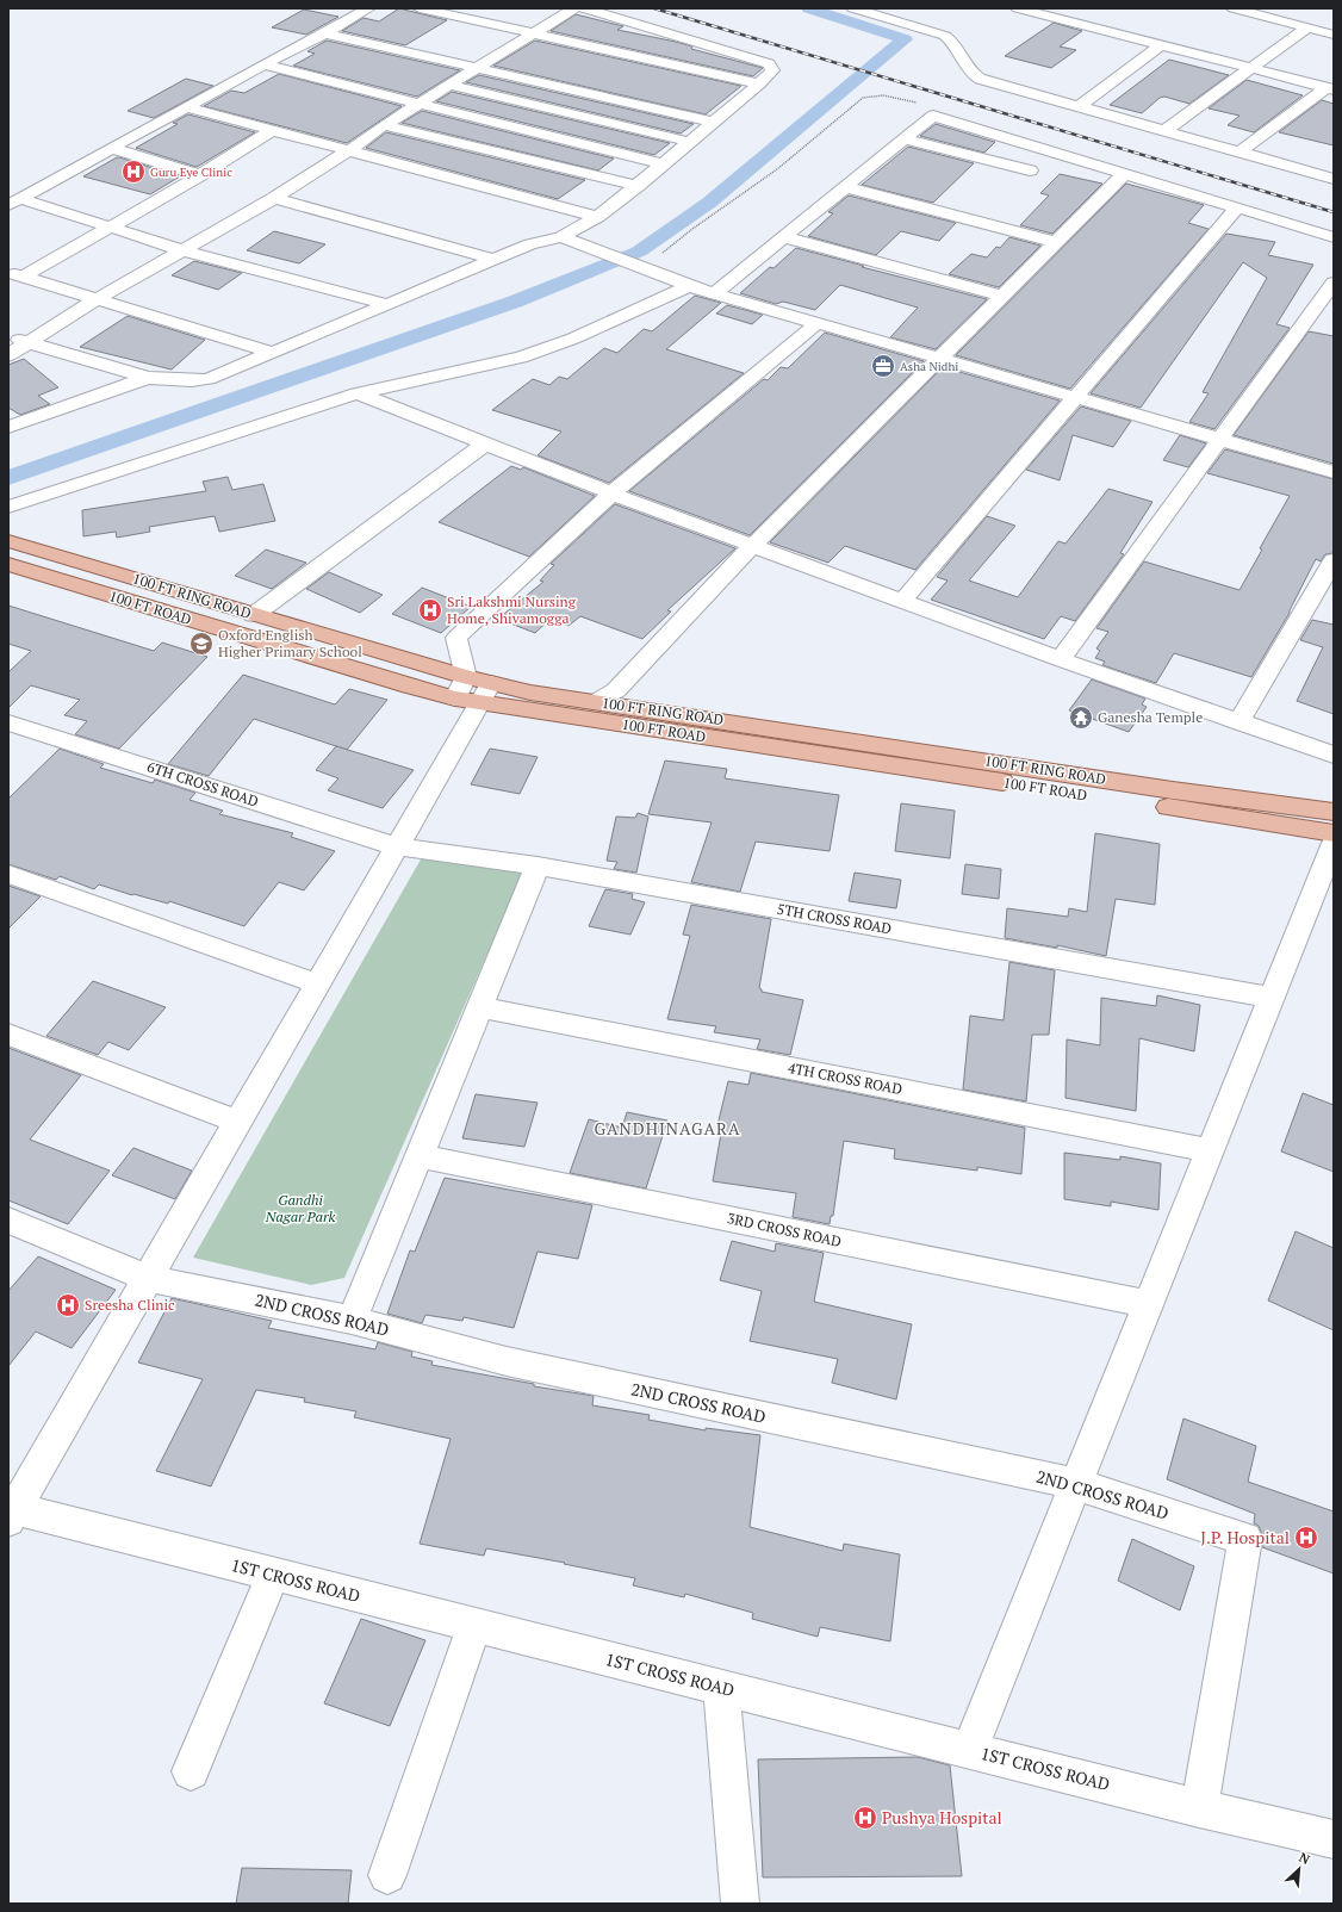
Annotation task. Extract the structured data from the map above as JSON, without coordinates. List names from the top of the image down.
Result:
{
  "streets": {
    "main road": ["100 FT RING ROAD", "100 FT ROAD"],
    "street": [
      "6TH CROSS ROAD",
      "5TH CROSS ROAD",
      "4TH CROSS ROAD",
      "3RD CROSS ROAD",
      "2ND CROSS ROAD",
      "1ST CROSS ROAD"
    ]
  },
  "crossings": [
    ["100 FT RING ROAD", "100 FT ROAD"],
    ["6TH CROSS ROAD", "5TH CROSS ROAD"],
    ["2ND CROSS ROAD", "1ST CROSS ROAD"]
  ],
  "districts": ["GANDHINAGARA"],
  "parks": ["Gandhi Nagar Park"],
  "places": {
    "hospital": [
      "Guru Eye Clinic",
      "Sri Lakshmi Nursing Home, Shivamogga",
      "Sreesha Clinic",
      "J.P. Hospital",
      "Pushya Hospital"
    ],
    "office": ["Asha Nidhi"],
    "school or university": ["Oxford English Higher Primary School"],
    "temple": ["Ganesha Temple"]
  },
  "north": "top right"
}
